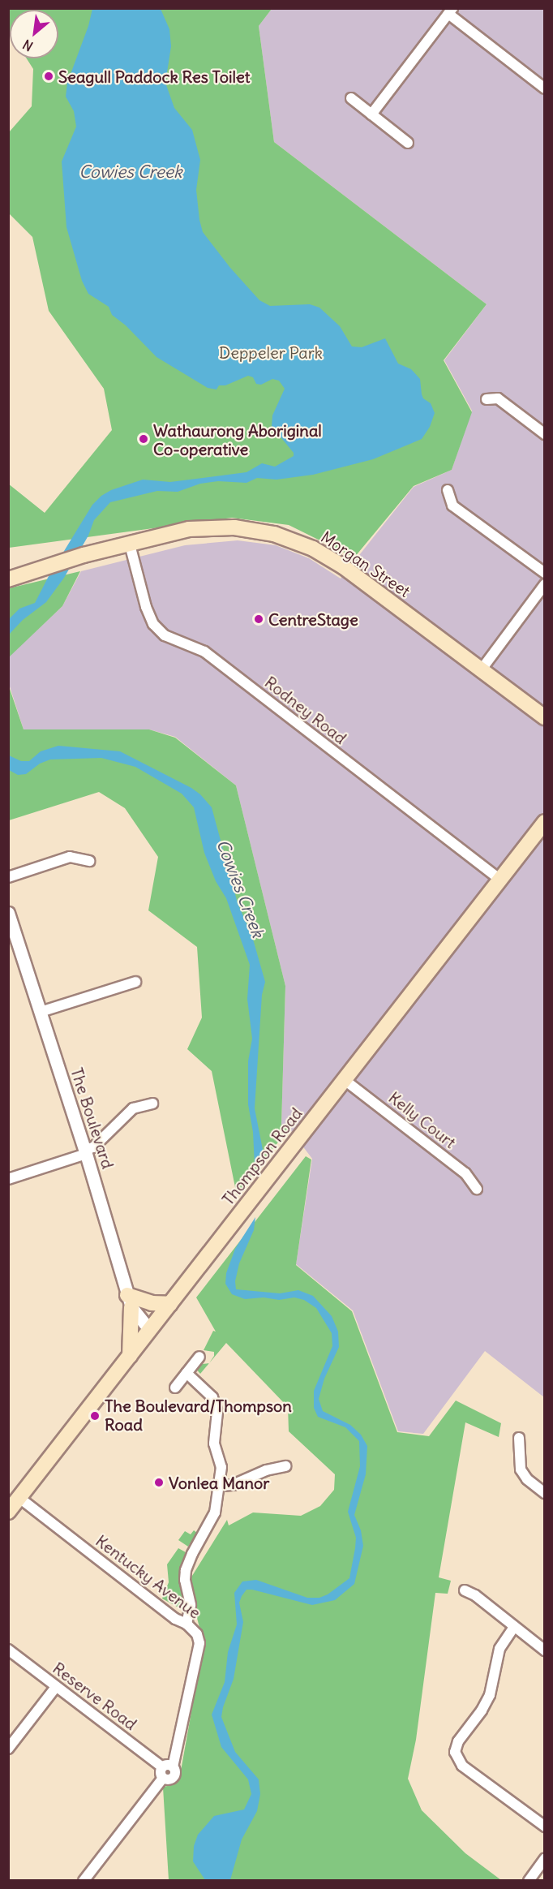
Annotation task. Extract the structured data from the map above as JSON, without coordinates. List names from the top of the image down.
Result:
{
  "streets": {
    "main road": ["Morgan Street", "Thompson Road"],
    "street": [
      "Rodney Road",
      "The Boulevard",
      "Kelly Court",
      "Kentucky Avenue",
      "Reserve Road"
    ]
  },
  "crossings": [
    ["Morgan Street", "Rodney Road"],
    ["Rodney Road", "Thompson Road"],
    ["The Boulevard", "Thompson Road"],
    ["Kelly Court", "Thompson Road"],
    ["Thompson Road", "Kentucky Avenue"],
    ["Kentucky Avenue", "Reserve Road"]
  ],
  "water": ["Cowies Creek"],
  "parks": ["Deppeler Park"],
  "places": [
    "Seagull Paddock Res Toilet",
    "Wathaurong Aboriginal Co-operative",
    "CentreStage",
    "The Boulevard/Thompson Road",
    "Vonlea Manor"
  ],
  "north": "bottom left"
}
